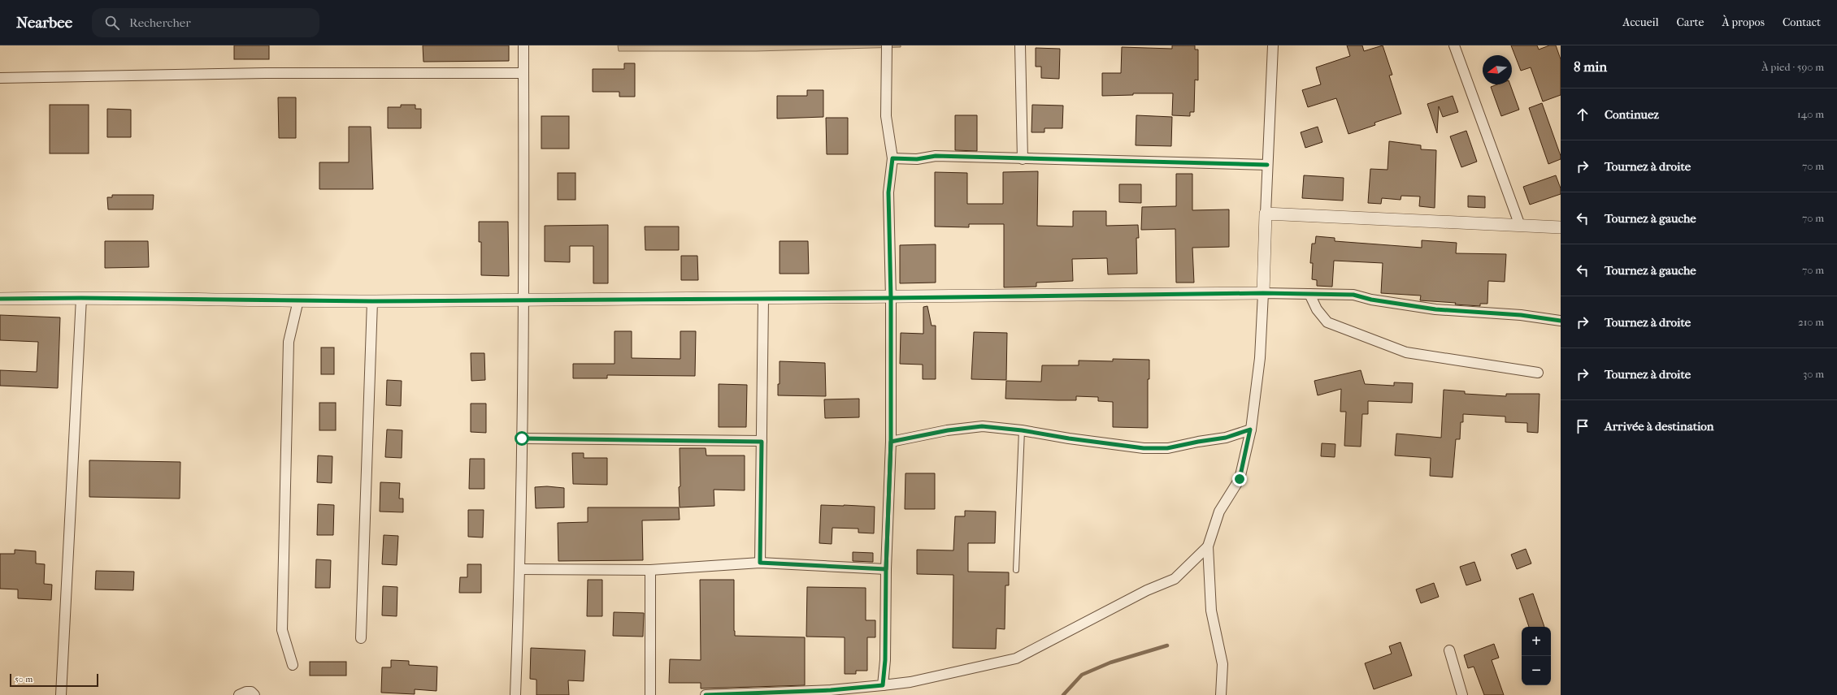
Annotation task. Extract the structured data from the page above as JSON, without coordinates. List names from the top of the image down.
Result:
{
  "scale_bar": "50 m",
  "north": "left",
  "page": {
    "header": "Nearbee",
    "search": "Rechercher",
    "nav": [
      "Accueil",
      "Carte",
      "À propos",
      "Contact"
    ],
    "heading": ["8 min", "À pied · 590 m"],
    "list": [
      ["Continuez", "140 m"],
      ["Tournez à droite", "70 m"],
      ["Tournez à gauche", "70 m"],
      ["Tournez à gauche", "70 m"],
      ["Tournez à droite", "210 m"],
      ["Tournez à droite", "30 m"],
      "Arrivée à destination"
    ],
    "map_buttons": ["+", "−"],
    "scale": "50 m"
  }
}
